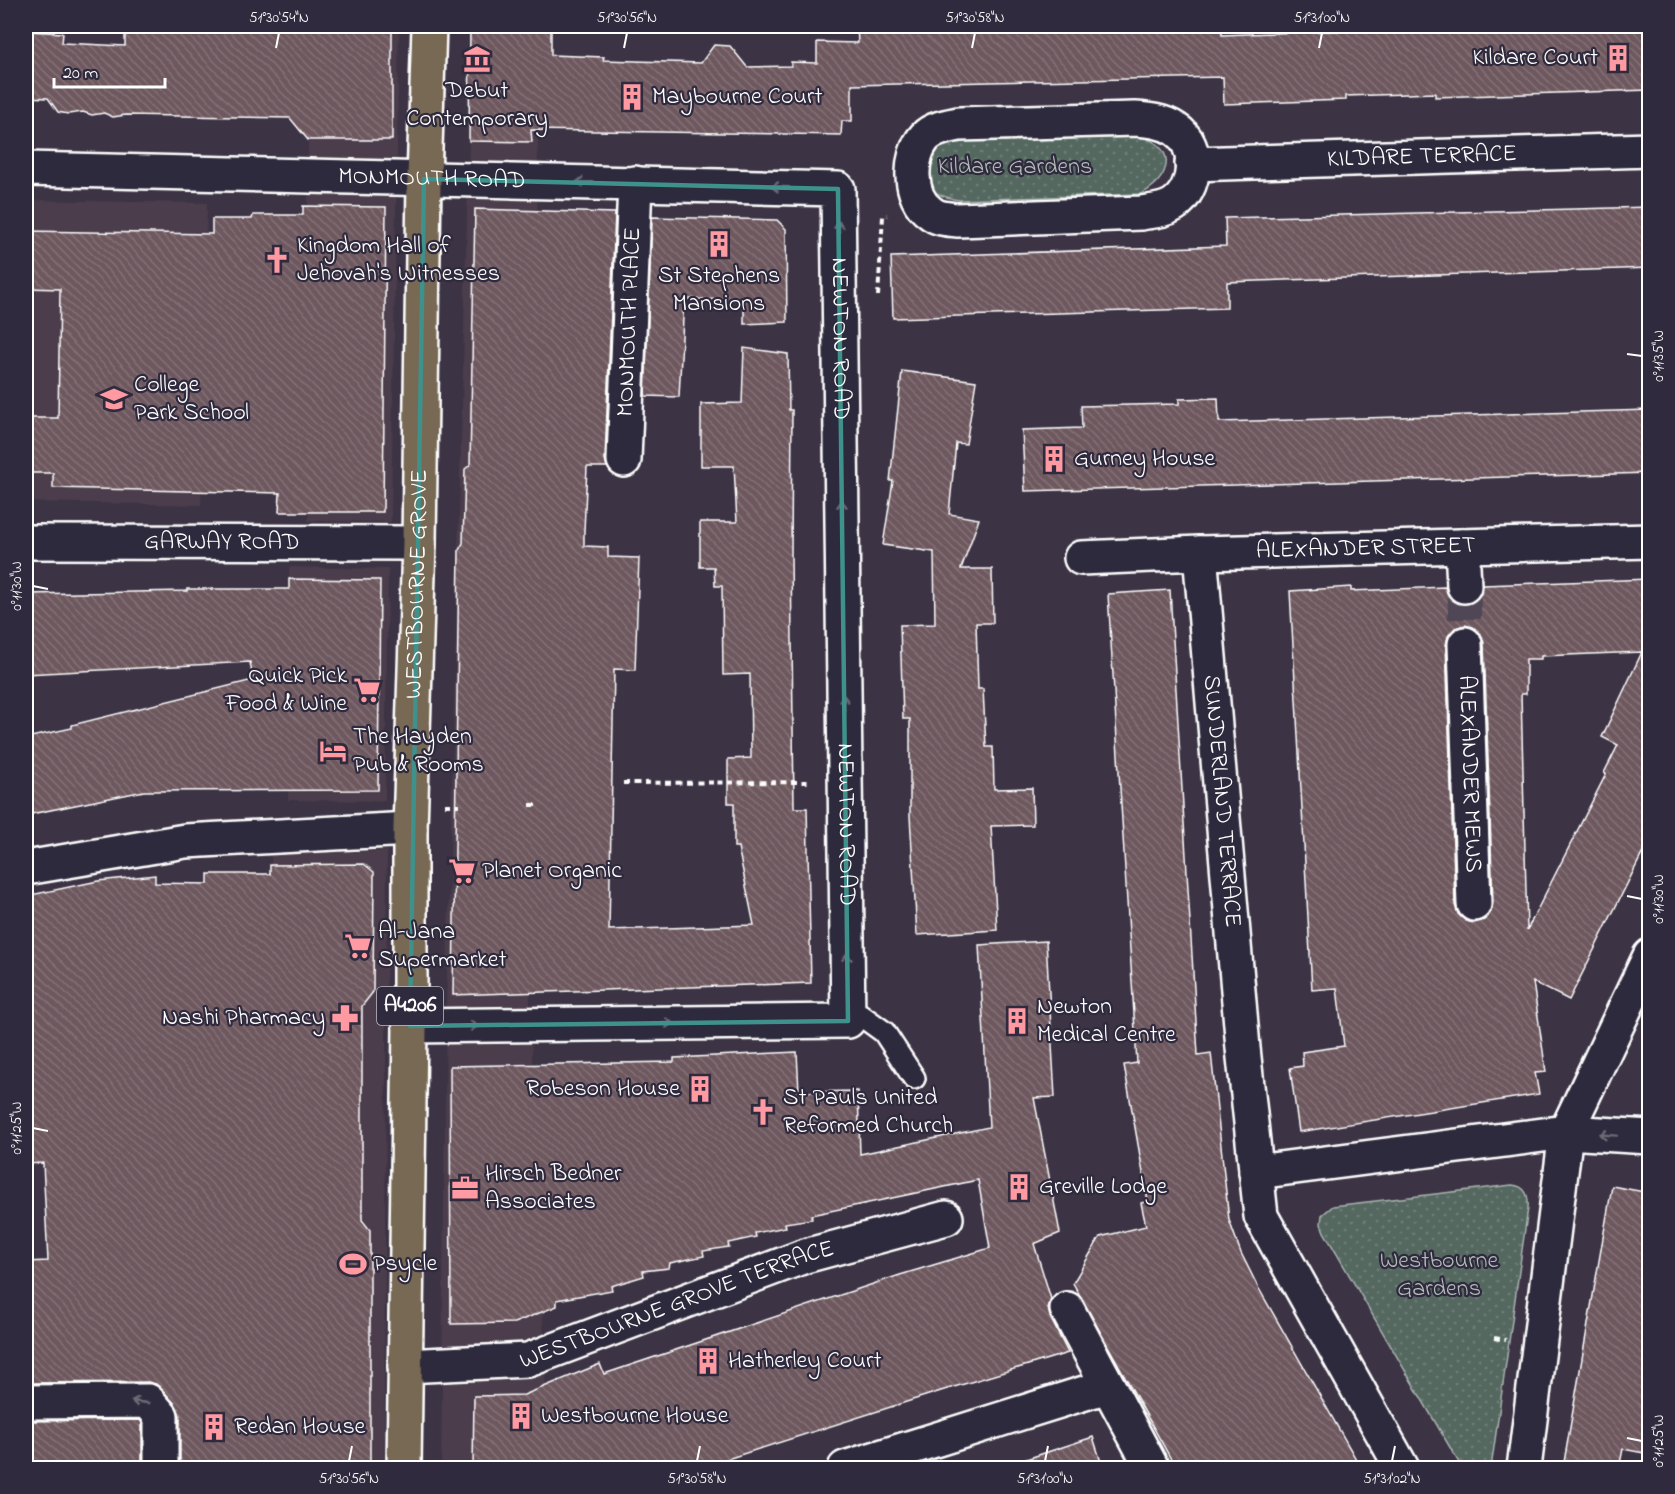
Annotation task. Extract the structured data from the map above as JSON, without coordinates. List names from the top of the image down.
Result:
{
  "streets": {
    "main road": ["WESTBOURNE GROVE", "A4206"],
    "street": [
      "KILDARE TERRACE",
      "MONMOUTH ROAD",
      "MONMOUTH PLACE",
      "NEWTON ROAD",
      "GARWAY ROAD",
      "ALEXANDER STREET",
      "ALEXANDER MEWS",
      "SUNDERLAND TERRACE",
      "WESTBOURNE GROVE TERRACE"
    ]
  },
  "crossings": [
    ["MONMOUTH ROAD", "MONMOUTH PLACE"],
    ["MONMOUTH ROAD", "NEWTON ROAD"],
    ["MONMOUTH ROAD", "WESTBOURNE GROVE"],
    ["GARWAY ROAD", "WESTBOURNE GROVE"],
    ["ALEXANDER STREET", "SUNDERLAND TERRACE"],
    ["WESTBOURNE GROVE", "WESTBOURNE GROVE TERRACE"]
  ],
  "one_way": ["MONMOUTH ROAD", "NEWTON ROAD"],
  "parks": ["Kildare Gardens", "Westbourne Gardens"],
  "places": {
    "building": [
      "Kildare Court",
      "Maybourne Court",
      "St Stephens Mansions",
      "Gurney House",
      "Newton Medical Centre",
      "Robeson House",
      "Greville Lodge",
      "Hatherley Court",
      "Westbourne House",
      "Redan House"
    ],
    "museum": ["Debut Contemporary"],
    "church": ["Kingdom Hall of Jehovah's Witnesses", "St Pauls United Reformed Church"],
    "school or university": ["College Park School"],
    "supermarket": ["Quick Pick Food & Wine", "Planet Organic", "Al-Jana Supermarket"],
    "hotel": ["The Hayden Pub & Rooms"],
    "pharmacy": ["Nashi Pharmacy"],
    "office": ["Hirsch Bedner Associates"],
    "sports": ["Psycle"]
  },
  "scale_bar": "20 m",
  "coordinates": [
    "51°30'54\"N",
    "51°30'56\"N",
    "51°30'58\"N",
    "51°31'00\"N",
    "0°11'35\"W",
    "0°11'30\"W",
    "0°11'25\"W",
    "51°31'02\"N"
  ]
}
